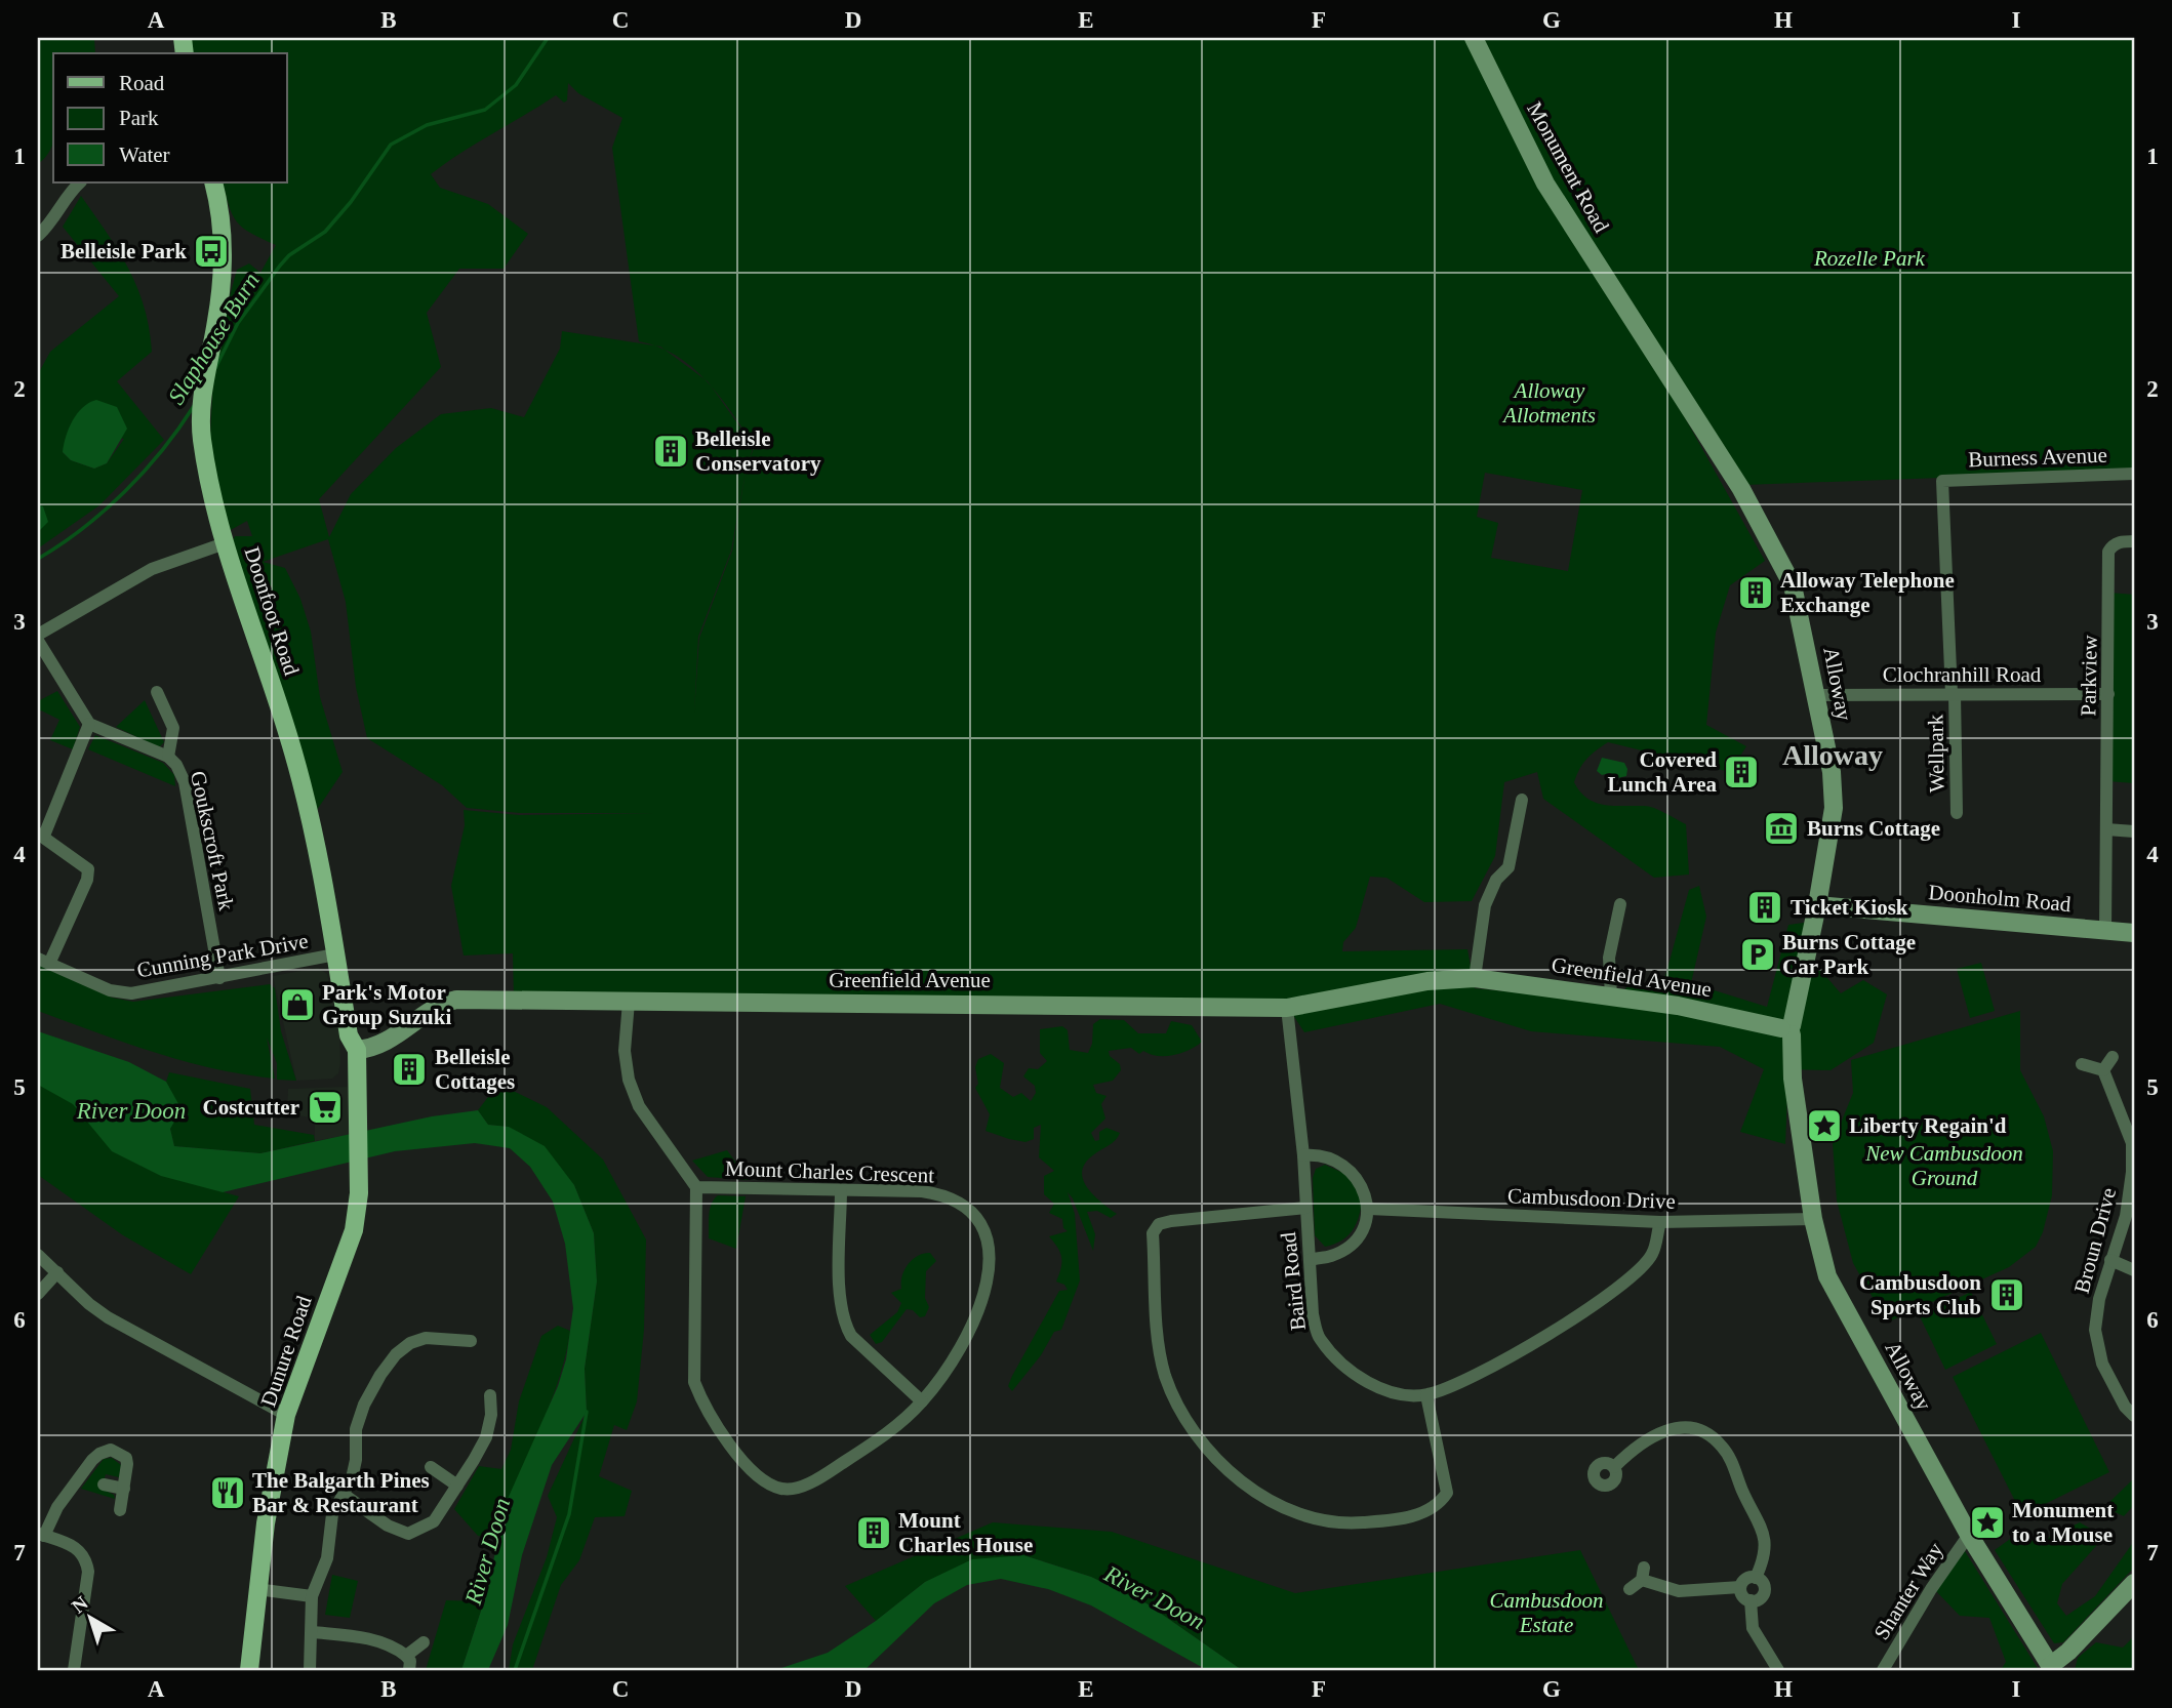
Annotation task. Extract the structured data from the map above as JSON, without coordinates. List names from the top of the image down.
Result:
{
  "streets": {
    "main road": ["Doonfoot Road", "Dunure Road"],
    "street": [
      "Monument Road",
      "Burness Avenue",
      "Clochranhill Road",
      "Parkview",
      "Alloway",
      "Wellpark",
      "Goukscroft Park",
      "Doonholm Road",
      "Cunning Park Drive",
      "Greenfield Avenue",
      "Mount Charles Crescent",
      "Cambusdoon Drive",
      "Broun Drive",
      "Baird Road",
      "Shanter Way"
    ]
  },
  "crossings": [
    ["Monument Road", "Alloway"],
    ["Burness Avenue", "Wellpark"],
    ["Doonfoot Road", "Cunning Park Drive"],
    ["Doonfoot Road", "Greenfield Avenue"],
    ["Doonfoot Road", "Dunure Road"],
    ["Clochranhill Road", "Parkview"],
    ["Clochranhill Road", "Alloway"],
    ["Clochranhill Road", "Wellpark"],
    ["Parkview", "Doonholm Road"],
    ["Alloway", "Doonholm Road"],
    ["Alloway", "Greenfield Avenue"],
    ["Alloway", "Cambusdoon Drive"],
    ["Alloway", "Shanter Way"],
    ["Goukscroft Park", "Cunning Park Drive"],
    ["Greenfield Avenue", "Mount Charles Crescent"],
    ["Greenfield Avenue", "Baird Road"],
    ["Greenfield Avenue", "Dunure Road"],
    ["Cambusdoon Drive", "Baird Road"]
  ],
  "districts": ["Alloway"],
  "water": ["Slaphouse Burn", "River Doon"],
  "parks": [
    "Rozelle Park",
    "Alloway Allotments",
    "New Cambusdoon Ground",
    "Cambusdoon Estate"
  ],
  "places": {
    "bus stop": ["Belleisle Park"],
    "building": [
      "Belleisle Conservatory",
      "Alloway Telephone Exchange",
      "Covered Lunch Area",
      "Ticket Kiosk",
      "Belleisle Cottages",
      "Cambusdoon Sports Club",
      "Mount Charles House"
    ],
    "museum": ["Burns Cottage"],
    "parking": ["Burns Cottage Car Park"],
    "shop": ["Park's Motor Group Suzuki"],
    "supermarket": ["Costcutter"],
    "place": ["Liberty Regain'd", "Monument to a Mouse"],
    "restaurant": ["The Balgarth Pines Bar & Restaurant"]
  },
  "legend": ["Road", "Park", "Water"],
  "north": "top left",
  "grid": {
    "columns": [
      "A",
      "B",
      "C",
      "D",
      "E",
      "F",
      "G",
      "H",
      "I"
    ],
    "rows": [
      "1",
      "2",
      "3",
      "4",
      "5",
      "6",
      "7"
    ]
  }
}
